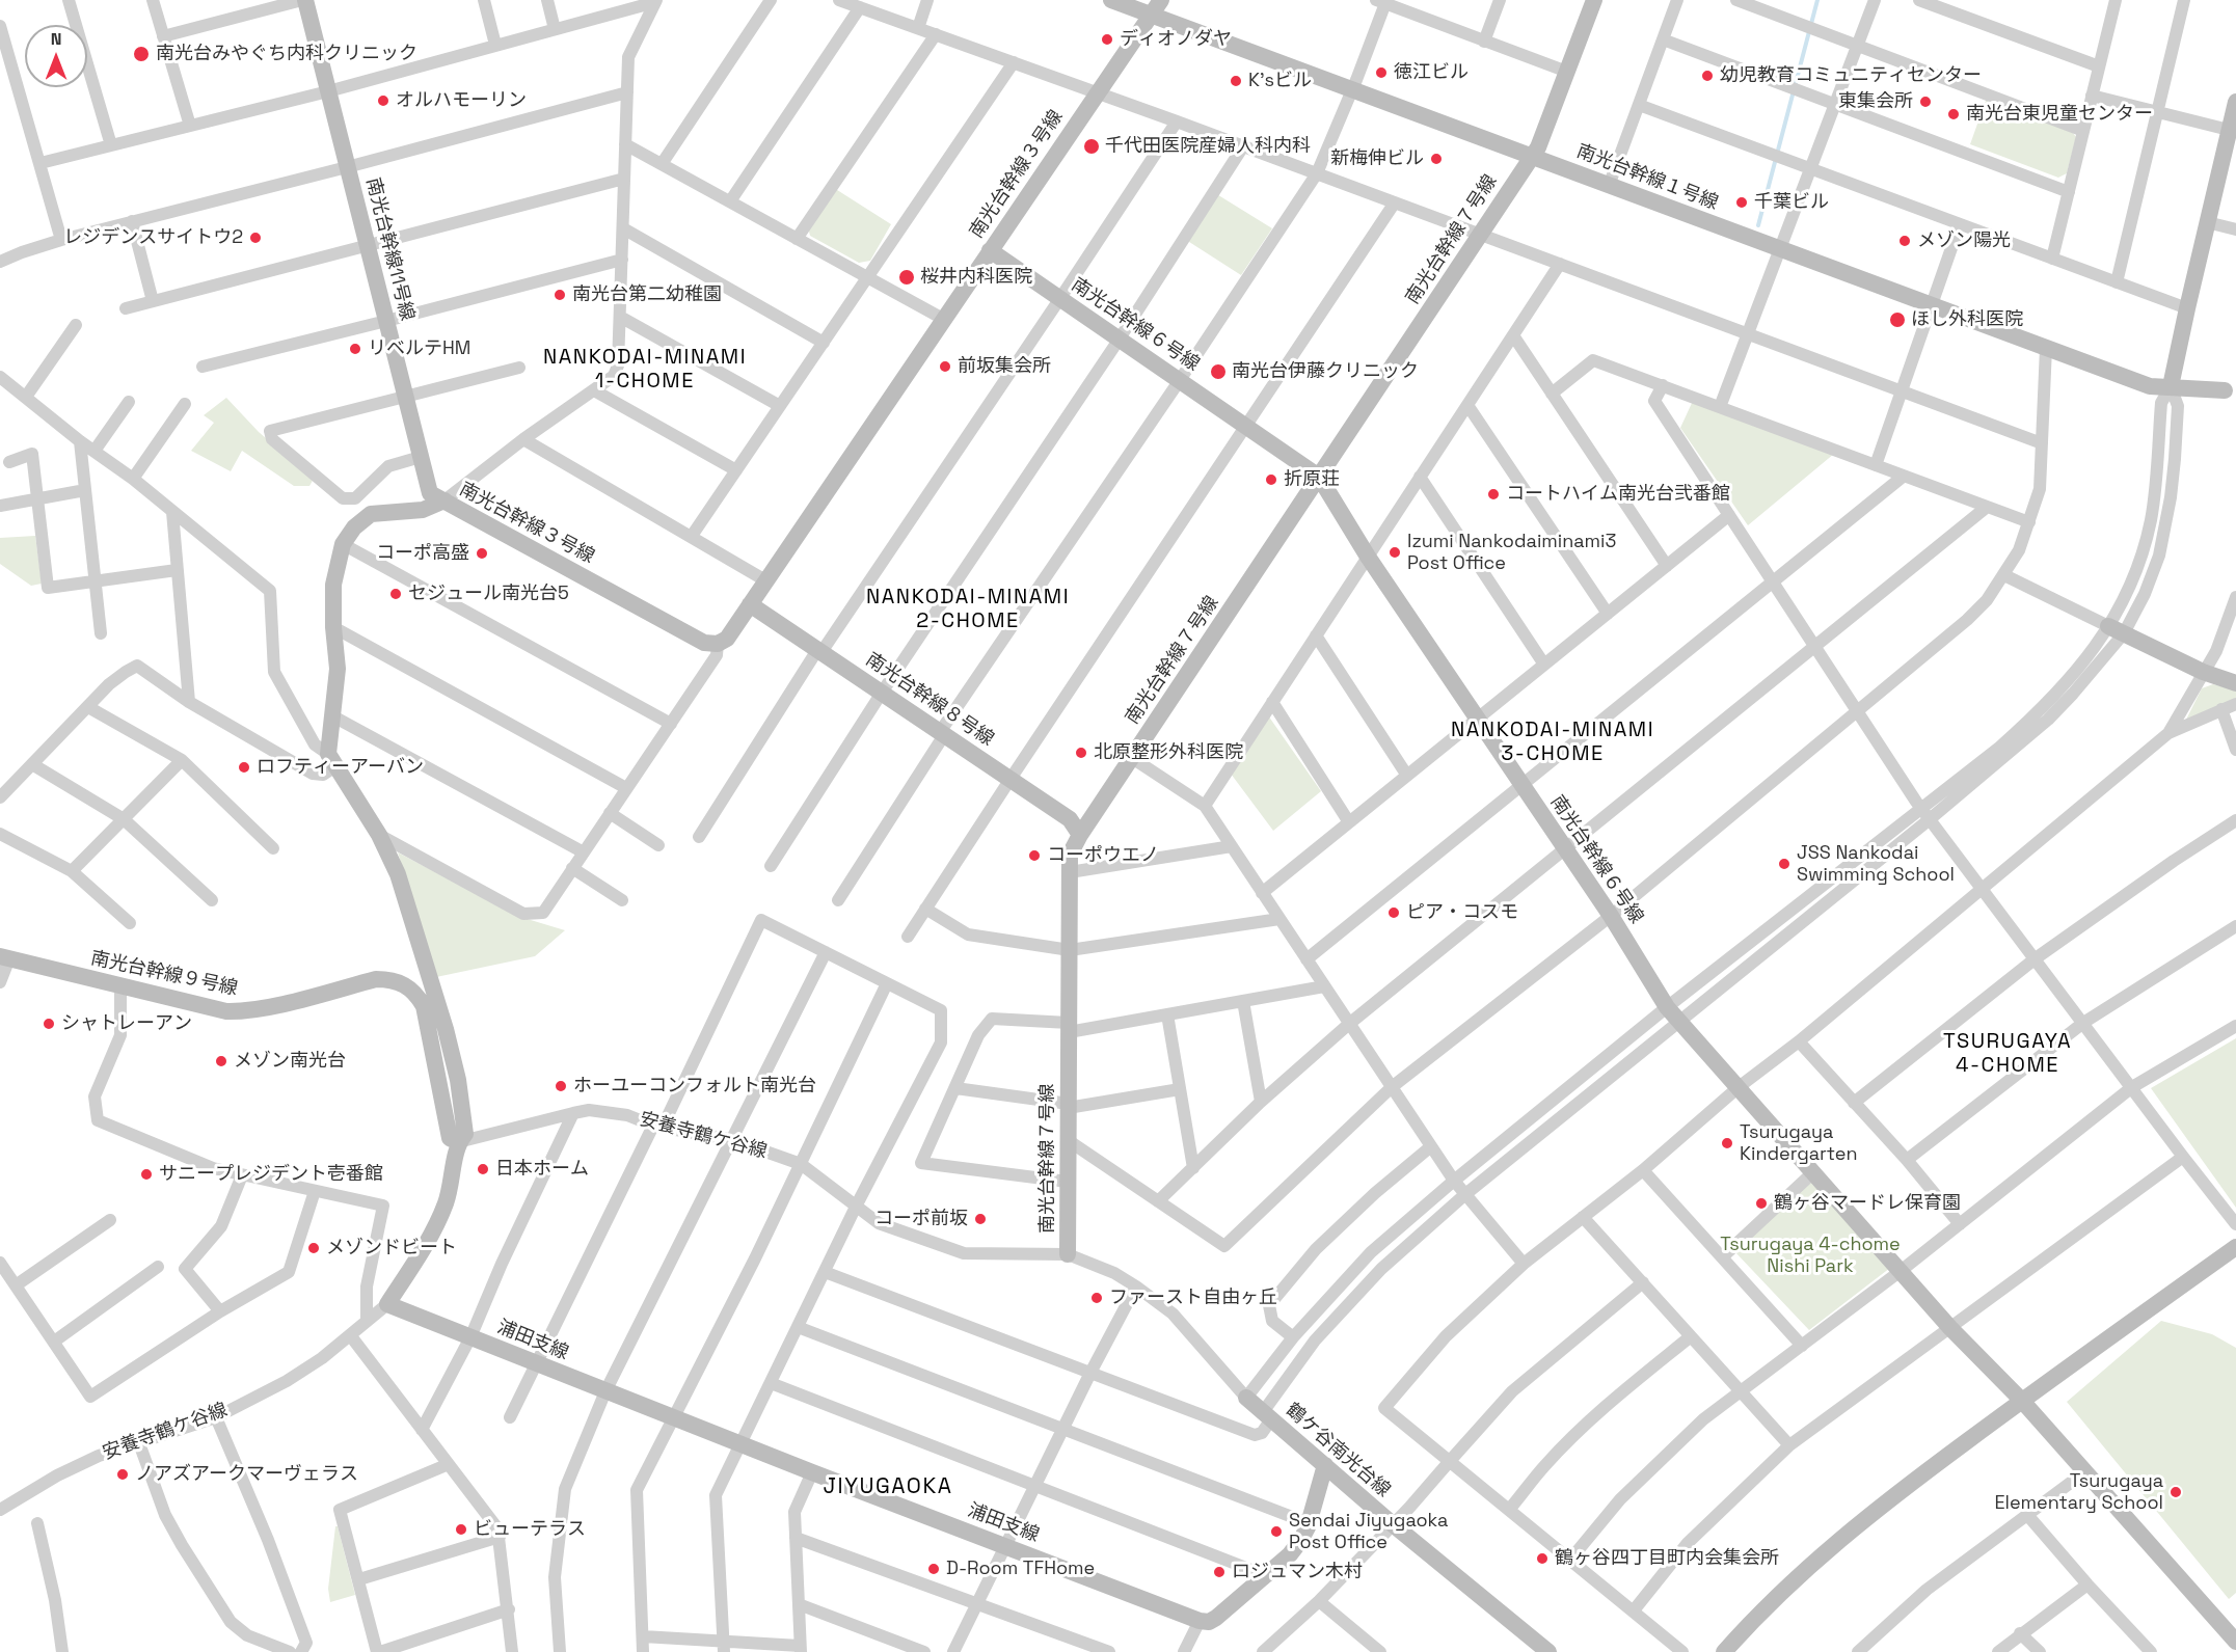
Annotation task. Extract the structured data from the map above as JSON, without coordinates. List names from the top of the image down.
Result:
{
  "streets": {
    "street": [
      "南光台幹線３号線",
      "南光台幹線１号線",
      "南光台幹線７号線",
      "南光台幹線11号線",
      "南光台幹線６号線",
      "南光台幹線８号線",
      "南光台幹線９号線",
      "安養寺鶴ケ谷線",
      "浦田支線",
      "鶴ケ谷南光台線"
    ]
  },
  "crossings": [
    ["南光台幹線３号線", "南光台幹線１号線"],
    ["南光台幹線３号線", "南光台幹線11号線"],
    ["南光台幹線３号線", "南光台幹線６号線"],
    ["南光台幹線３号線", "南光台幹線８号線"],
    ["南光台幹線１号線", "南光台幹線７号線"],
    ["南光台幹線７号線", "南光台幹線６号線"],
    ["南光台幹線７号線", "南光台幹線８号線"],
    ["南光台幹線７号線", "安養寺鶴ケ谷線"],
    ["南光台幹線９号線", "安養寺鶴ケ谷線"],
    ["安養寺鶴ケ谷線", "浦田支線"],
    ["安養寺鶴ケ谷線", "鶴ケ谷南光台線"]
  ],
  "districts": [
    "NANKODAI-MINAMI 1-CHOME",
    "NANKODAI-MINAMI 2-CHOME",
    "NANKODAI-MINAMI 3-CHOME",
    "TSURUGAYA 4-CHOME",
    "JIYUGAOKA"
  ],
  "parks": ["Tsurugaya 4-chome Nishi Park"],
  "places": [
    "ディオノダヤ",
    "南光台みやぐち内科クリニック",
    "徳江ビル",
    "幼児教育コミュニティセンター",
    "K'sビル",
    "オルハモーリン",
    "東集会所",
    "南光台東児童センター",
    "千代田医院産婦人科内科",
    "新梅伸ビル",
    "千葉ビル",
    "レジデンスサイトウ2",
    "メゾン陽光",
    "桜井内科医院",
    "南光台第二幼稚園",
    "ほし外科医院",
    "リベルテHM",
    "前坂集会所",
    "南光台伊藤クリニック",
    "折原荘",
    "コートハイム南光台弐番館",
    "Izumi Nankodaiminami3 Post Office",
    "コーポ高盛",
    "セジュール南光台5",
    "北原整形外科医院",
    "ロフティーアーバン",
    "コーポウエノ",
    "JSS Nankodai Swimming School",
    "ピア・コスモ",
    "シャトレーアン",
    "メゾン南光台",
    "ホーユーコンフォルト南光台",
    "Tsurugaya Kindergarten",
    "日本ホーム",
    "サニープレジデント壱番館",
    "鶴ヶ谷マードレ保育園",
    "コーポ前坂",
    "メゾンドビート",
    "ファースト自由ヶ丘",
    "ノアズアークマーヴェラス",
    "Tsurugaya Elementary School",
    "ビューテラス",
    "Sendai Jiyugaoka Post Office",
    "鶴ヶ谷四丁目町内会集会所",
    "D-Room TFHome",
    "ロジュマン木村"
  ],
  "north": "top"
}
